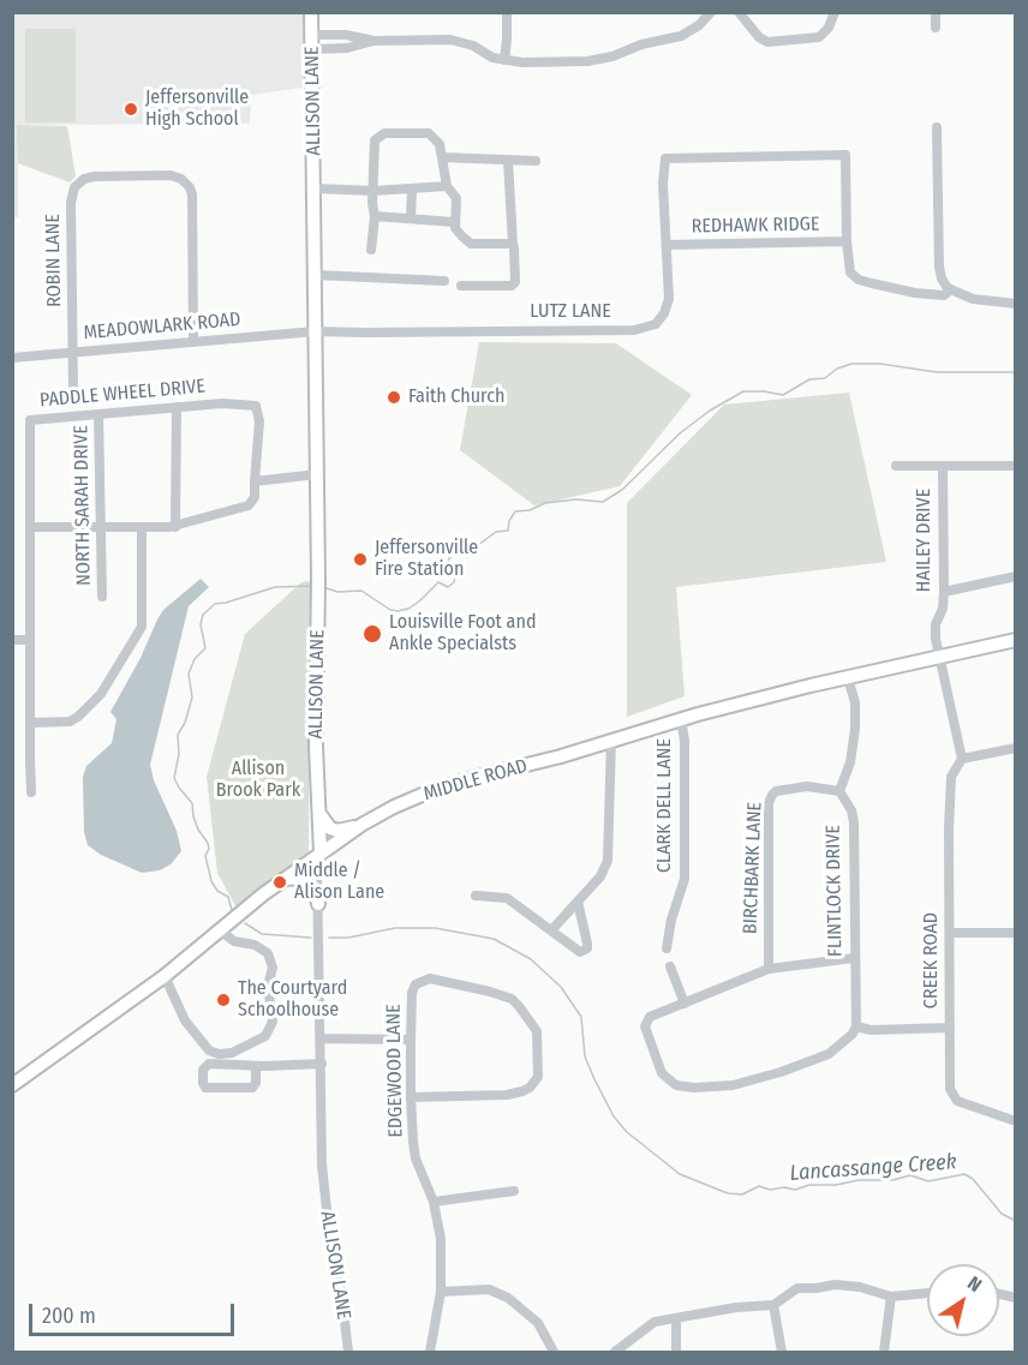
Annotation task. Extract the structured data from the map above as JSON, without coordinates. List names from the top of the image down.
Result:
{
  "streets": {
    "main road": ["ALLISON LANE", "MIDDLE ROAD"],
    "street": [
      "REDHAWK RIDGE",
      "ROBIN LANE",
      "LUTZ LANE",
      "MEADOWLARK ROAD",
      "PADDLE WHEEL DRIVE",
      "NORTH SARAH DRIVE",
      "HAILEY DRIVE",
      "CLARK DELL LANE",
      "BIRCHBARK LANE",
      "FLINTLOCK DRIVE",
      "CREEK ROAD",
      "EDGEWOOD LANE"
    ]
  },
  "crossings": [
    ["ALLISON LANE", "LUTZ LANE"],
    ["ALLISON LANE", "MEADOWLARK ROAD"],
    ["ALLISON LANE", "MIDDLE ROAD"],
    ["REDHAWK RIDGE", "LUTZ LANE"],
    ["ROBIN LANE", "MEADOWLARK ROAD"],
    ["LUTZ LANE", "MEADOWLARK ROAD"],
    ["PADDLE WHEEL DRIVE", "NORTH SARAH DRIVE"],
    ["HAILEY DRIVE", "MIDDLE ROAD"],
    ["HAILEY DRIVE", "CREEK ROAD"],
    ["MIDDLE ROAD", "CLARK DELL LANE"],
    ["BIRCHBARK LANE", "FLINTLOCK DRIVE"]
  ],
  "water": ["Lancassange Creek"],
  "parks": ["Allison Brook Park"],
  "places": [
    "Jeffersonville High School",
    "Faith Church",
    "Jeffersonville Fire Station",
    "Louisville Foot and Ankle Specialsts",
    "Middle / Alison Lane",
    "The Courtyard Schoolhouse"
  ],
  "scale_bar": "200 m",
  "north": "top right"
}
